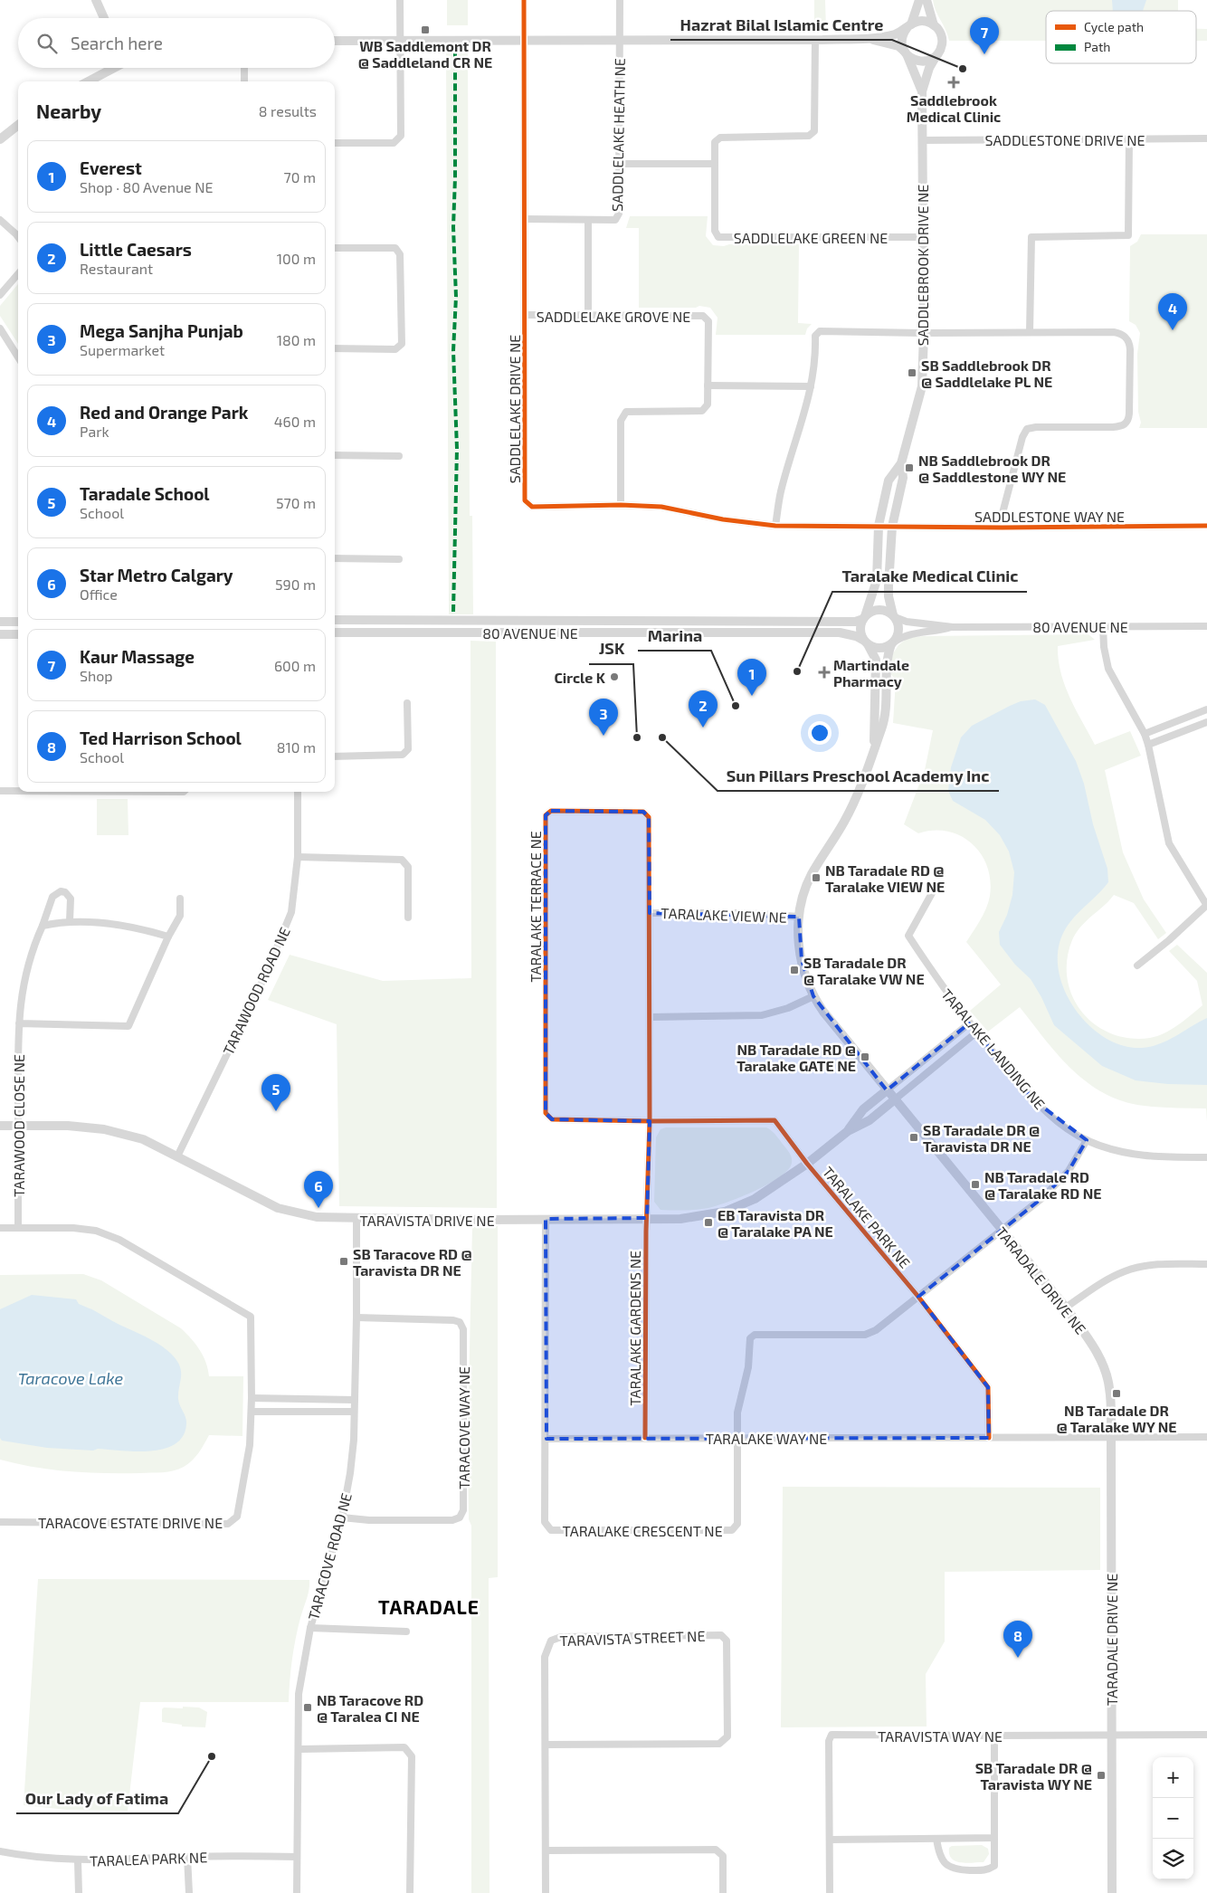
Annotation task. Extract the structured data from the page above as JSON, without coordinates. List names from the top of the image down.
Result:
{
  "streets": {
    "street": [
      "SADDLELAKE HEATH NE",
      "SADDLESTONE DRIVE NE",
      "SADDLELAKE GREEN NE",
      "SADDLEBROOK DRIVE NE",
      "SADDLELAKE GROVE NE",
      "SADDLELAKE DRIVE NE",
      "SADDLESTONE WAY NE",
      "80 AVENUE NE",
      "TARALAKE TERRACE NE",
      "TARALAKE VIEW NE",
      "TARAWOOD ROAD NE",
      "TARALAKE LANDING NE",
      "TARAWOOD CLOSE NE",
      "TARALAKE PARK NE",
      "TARAVISTA DRIVE NE",
      "TARADALE DRIVE NE",
      "TARALAKE GARDENS NE",
      "TARACOVE WAY NE",
      "TARALAKE WAY NE",
      "TARACOVE ESTATE DRIVE NE",
      "TARALAKE CRESCENT NE",
      "TARACOVE ROAD NE",
      "TARAVISTA STREET NE",
      "TARAVISTA WAY NE",
      "TARALEA PARK NE"
    ]
  },
  "crossings": [
    ["SADDLELAKE HEATH NE", "SADDLELAKE DRIVE NE"],
    ["SADDLESTONE DRIVE NE", "SADDLEBROOK DRIVE NE"],
    ["SADDLELAKE GREEN NE", "SADDLEBROOK DRIVE NE"],
    ["SADDLEBROOK DRIVE NE", "SADDLELAKE DRIVE NE"],
    ["SADDLEBROOK DRIVE NE", "SADDLESTONE WAY NE"],
    ["SADDLEBROOK DRIVE NE", "80 AVENUE NE"],
    ["SADDLEBROOK DRIVE NE", "TARADALE DRIVE NE"],
    ["SADDLELAKE GROVE NE", "SADDLELAKE DRIVE NE"],
    ["SADDLELAKE DRIVE NE", "SADDLESTONE WAY NE"],
    ["80 AVENUE NE", "TARADALE DRIVE NE"],
    ["TARALAKE TERRACE NE", "TARALAKE VIEW NE"],
    ["TARALAKE TERRACE NE", "TARALAKE PARK NE"],
    ["TARALAKE TERRACE NE", "TARAVISTA DRIVE NE"],
    ["TARALAKE TERRACE NE", "TARALAKE GARDENS NE"],
    ["TARALAKE VIEW NE", "TARADALE DRIVE NE"],
    ["TARAWOOD ROAD NE", "TARAVISTA DRIVE NE"],
    ["TARAWOOD CLOSE NE", "TARAVISTA DRIVE NE"],
    ["TARAWOOD CLOSE NE", "TARACOVE ESTATE DRIVE NE"],
    ["TARALAKE PARK NE", "TARAVISTA DRIVE NE"],
    ["TARALAKE PARK NE", "TARALAKE WAY NE"],
    ["TARAVISTA DRIVE NE", "TARADALE DRIVE NE"],
    ["TARAVISTA DRIVE NE", "TARALAKE GARDENS NE"],
    ["TARAVISTA DRIVE NE", "TARACOVE ROAD NE"],
    ["TARADALE DRIVE NE", "TARALAKE WAY NE"],
    ["TARADALE DRIVE NE", "TARAVISTA WAY NE"],
    ["TARALAKE GARDENS NE", "TARALAKE WAY NE"],
    ["TARACOVE WAY NE", "TARACOVE ROAD NE"],
    ["TARALAKE WAY NE", "TARALAKE CRESCENT NE"],
    ["TARACOVE ROAD NE", "TARALEA PARK NE"]
  ],
  "districts": ["TARADALE"],
  "water": ["Taracove Lake"],
  "places": {
    "transit": [
      "WB Saddlemont DR @ Saddleland CR NE",
      "SB Saddlebrook DR @ Saddlelake PL NE",
      "NB Saddlebrook DR @ Saddlestone WY NE",
      "NB Taradale RD @ Taralake VIEW NE",
      "SB Taradale DR @ Taralake VW NE",
      "NB Taradale RD @ Taralake GATE NE",
      "SB Taradale DR @ Taravista DR NE",
      "NB Taradale RD @ Taralake RD NE",
      "EB Taravista DR @ Taralake PA NE",
      "SB Taracove RD @ Taravista DR NE",
      "NB Taradale DR @ Taralake WY NE",
      "NB Taracove RD @ Taralea CI NE",
      "SB Taradale DR @ Taravista WY NE"
    ],
    "other": [
      "Hazrat Bilal Islamic Centre",
      "Taralake Medical Clinic",
      "Circle K",
      "Marina",
      "JSK",
      "Sun Pillars Preschool Academy Inc",
      "Our Lady of Fatima"
    ],
    "health": ["Saddlebrook Medical Clinic", "Martindale Pharmacy"]
  },
  "legend": ["Cycle path", "Path"],
  "page": {
    "pins": [
      "7",
      "4",
      "1",
      "2",
      "3",
      "5",
      "6",
      "8"
    ],
    "search": "Search here",
    "heading": ["Nearby", "8 results"],
    "list": [
      {
        "mark": "1",
        "name": "Everest",
        "note": "Shop · 80 Avenue NE",
        "value": "70 m"
      },
      {
        "mark": "2",
        "name": "Little Caesars",
        "note": "Restaurant",
        "value": "100 m"
      },
      {
        "mark": "3",
        "name": "Mega Sanjha Punjab",
        "note": "Supermarket",
        "value": "180 m"
      },
      {
        "mark": "4",
        "name": "Red and Orange Park",
        "note": "Park",
        "value": "460 m"
      },
      {
        "mark": "5",
        "name": "Taradale School",
        "note": "School",
        "value": "570 m"
      },
      {
        "mark": "6",
        "name": "Star Metro Calgary",
        "note": "Office",
        "value": "590 m"
      },
      {
        "mark": "7",
        "name": "Kaur Massage",
        "note": "Shop",
        "value": "600 m"
      },
      {
        "mark": "8",
        "name": "Ted Harrison School",
        "note": "School",
        "value": "810 m"
      }
    ],
    "map_buttons": ["+", "−"]
  }
}
